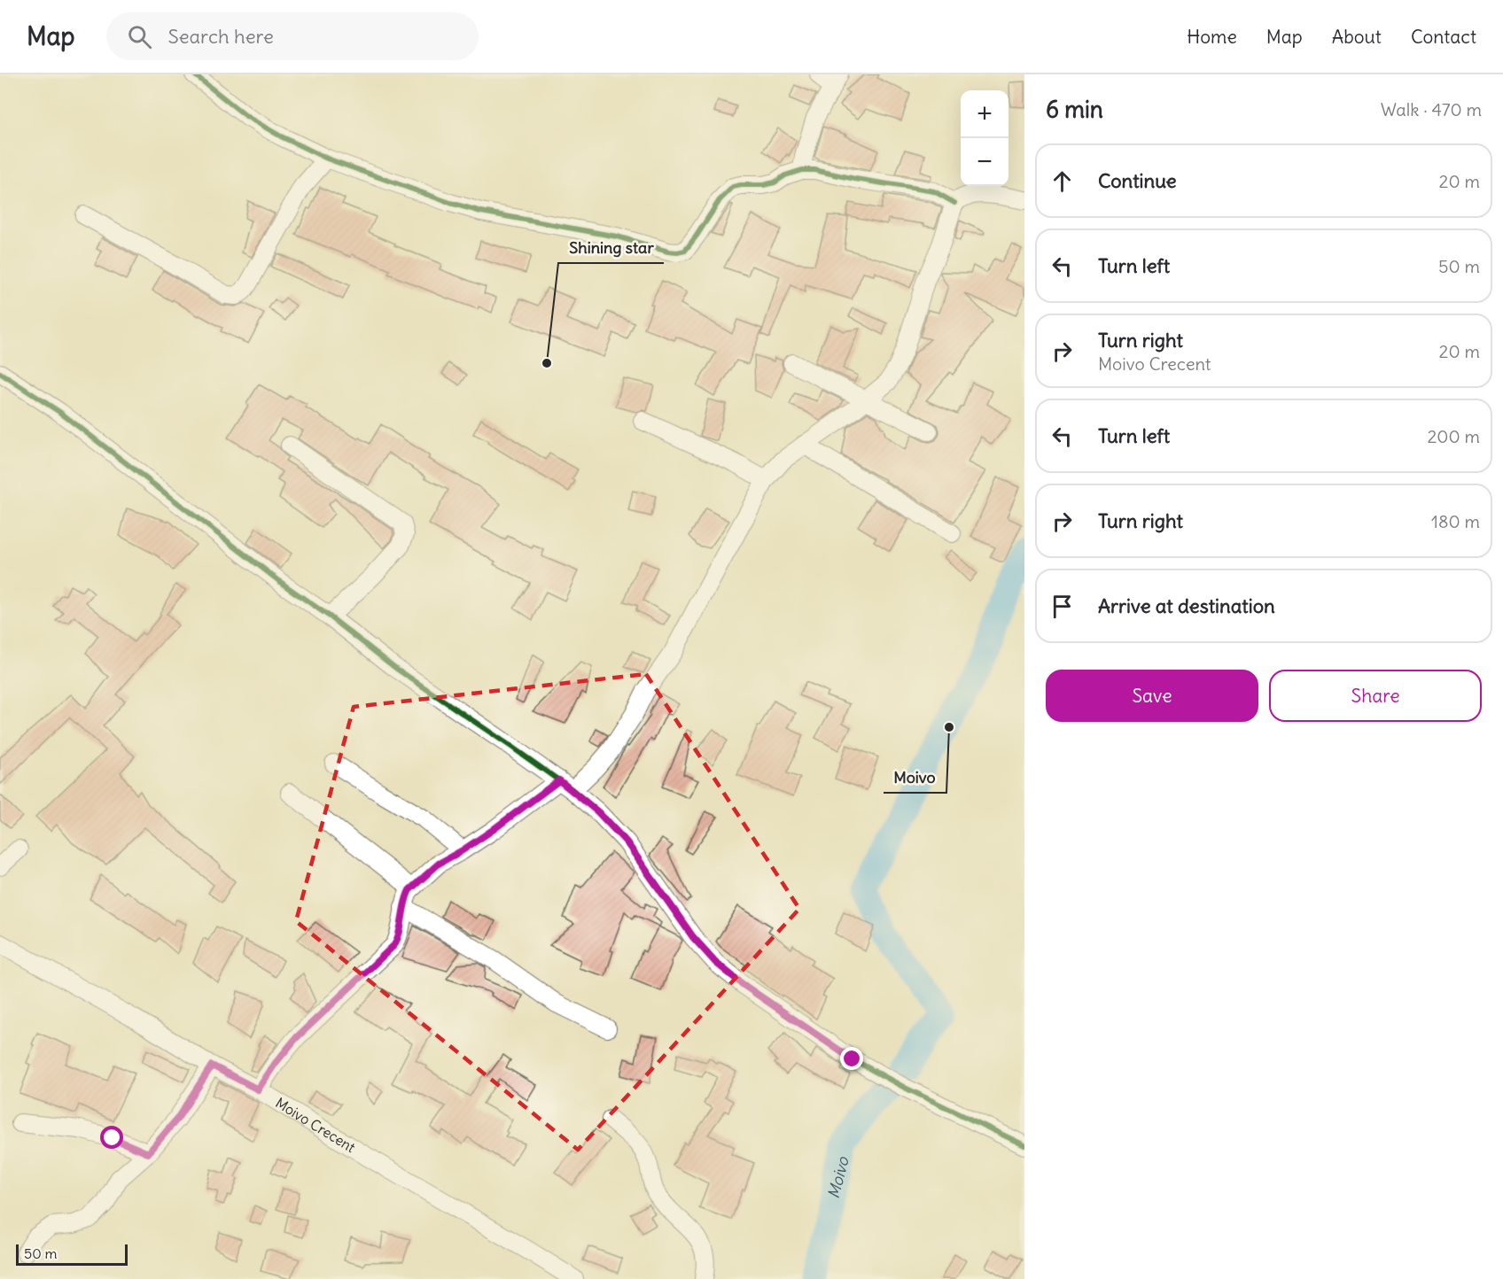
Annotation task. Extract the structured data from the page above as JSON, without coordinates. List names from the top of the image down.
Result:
{
  "streets": {
    "street": ["Moivo Crecent"]
  },
  "water": ["Moivo"],
  "places": ["Shining star", "Moivo"],
  "scale_bar": "50 m",
  "page": {
    "header": "Map",
    "search": "Search here",
    "nav": [
      "Home",
      "Map",
      "About",
      "Contact"
    ],
    "heading": ["6 min", "Walk · 470 m"],
    "map_buttons": ["+", "−"],
    "list": [
      ["Continue", "20 m"],
      ["Turn left", "50 m"],
      ["Turn right", "Moivo Crecent", "20 m"],
      ["Turn left", "200 m"],
      ["Turn right", "180 m"],
      "Arrive at destination"
    ],
    "buttons": ["Save", "Share"],
    "scale": "50 m"
  }
}
